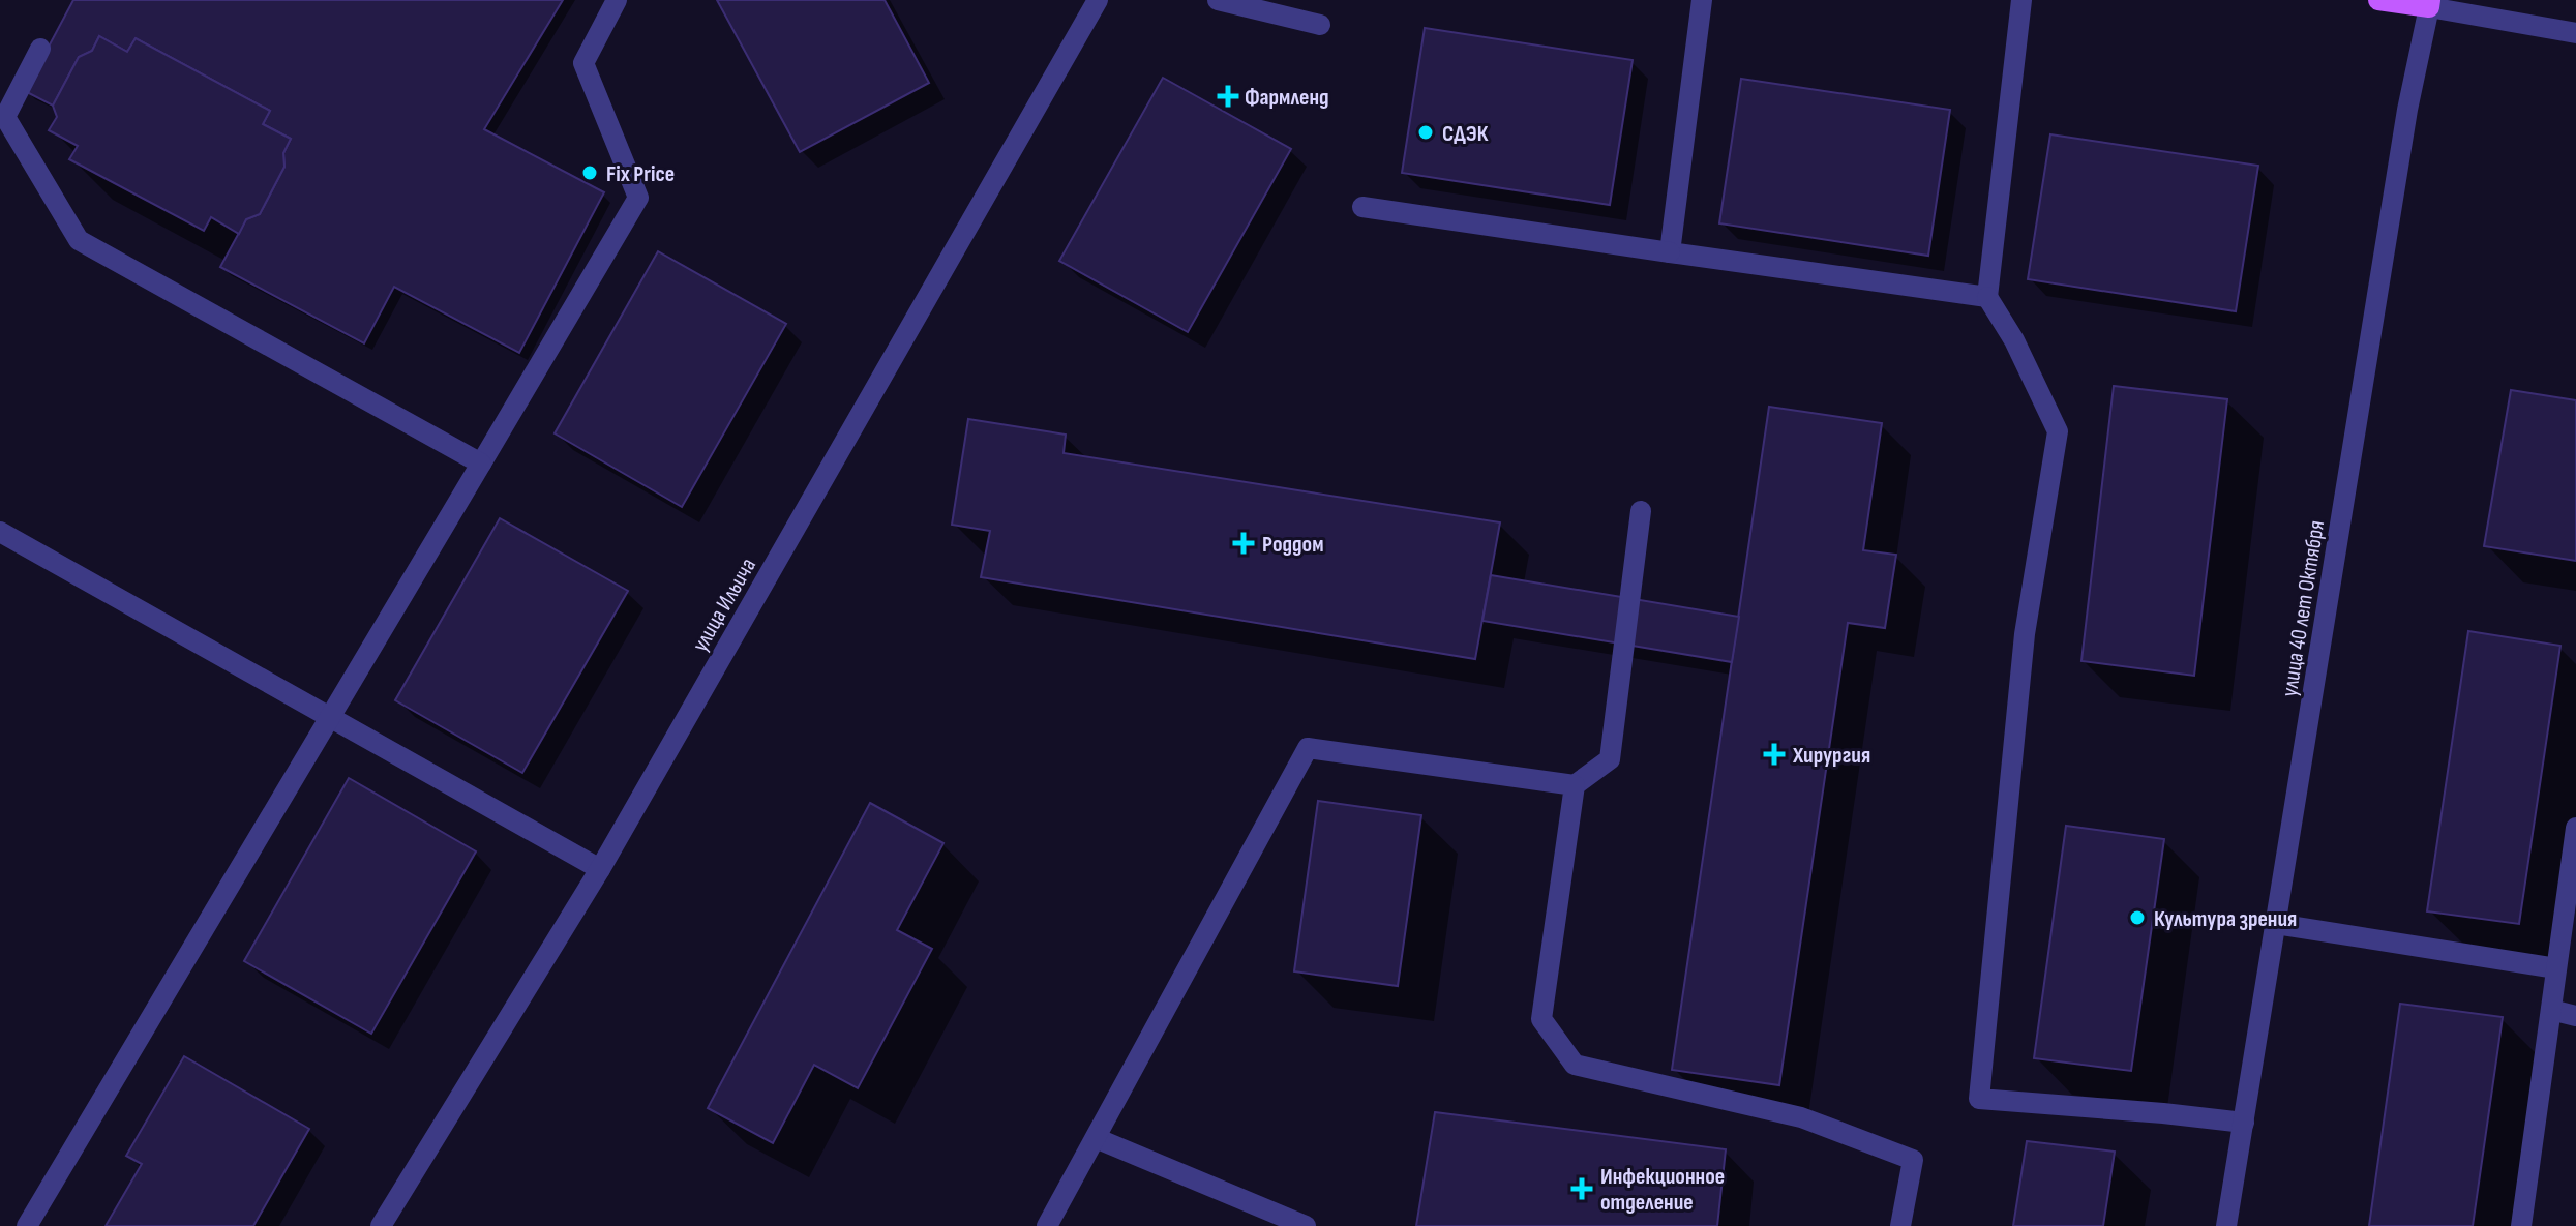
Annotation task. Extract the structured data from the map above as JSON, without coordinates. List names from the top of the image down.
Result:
{
  "streets": {
    "street": ["улица Ильича", "улица 40 лет Октября"]
  },
  "places": {
    "health": [
      "Фармленд",
      "Роддом",
      "Хирургия",
      "Инфекционное отделение"
    ],
    "other": ["СДЭК", "Fix Price", "Культура зрения"]
  }
}
